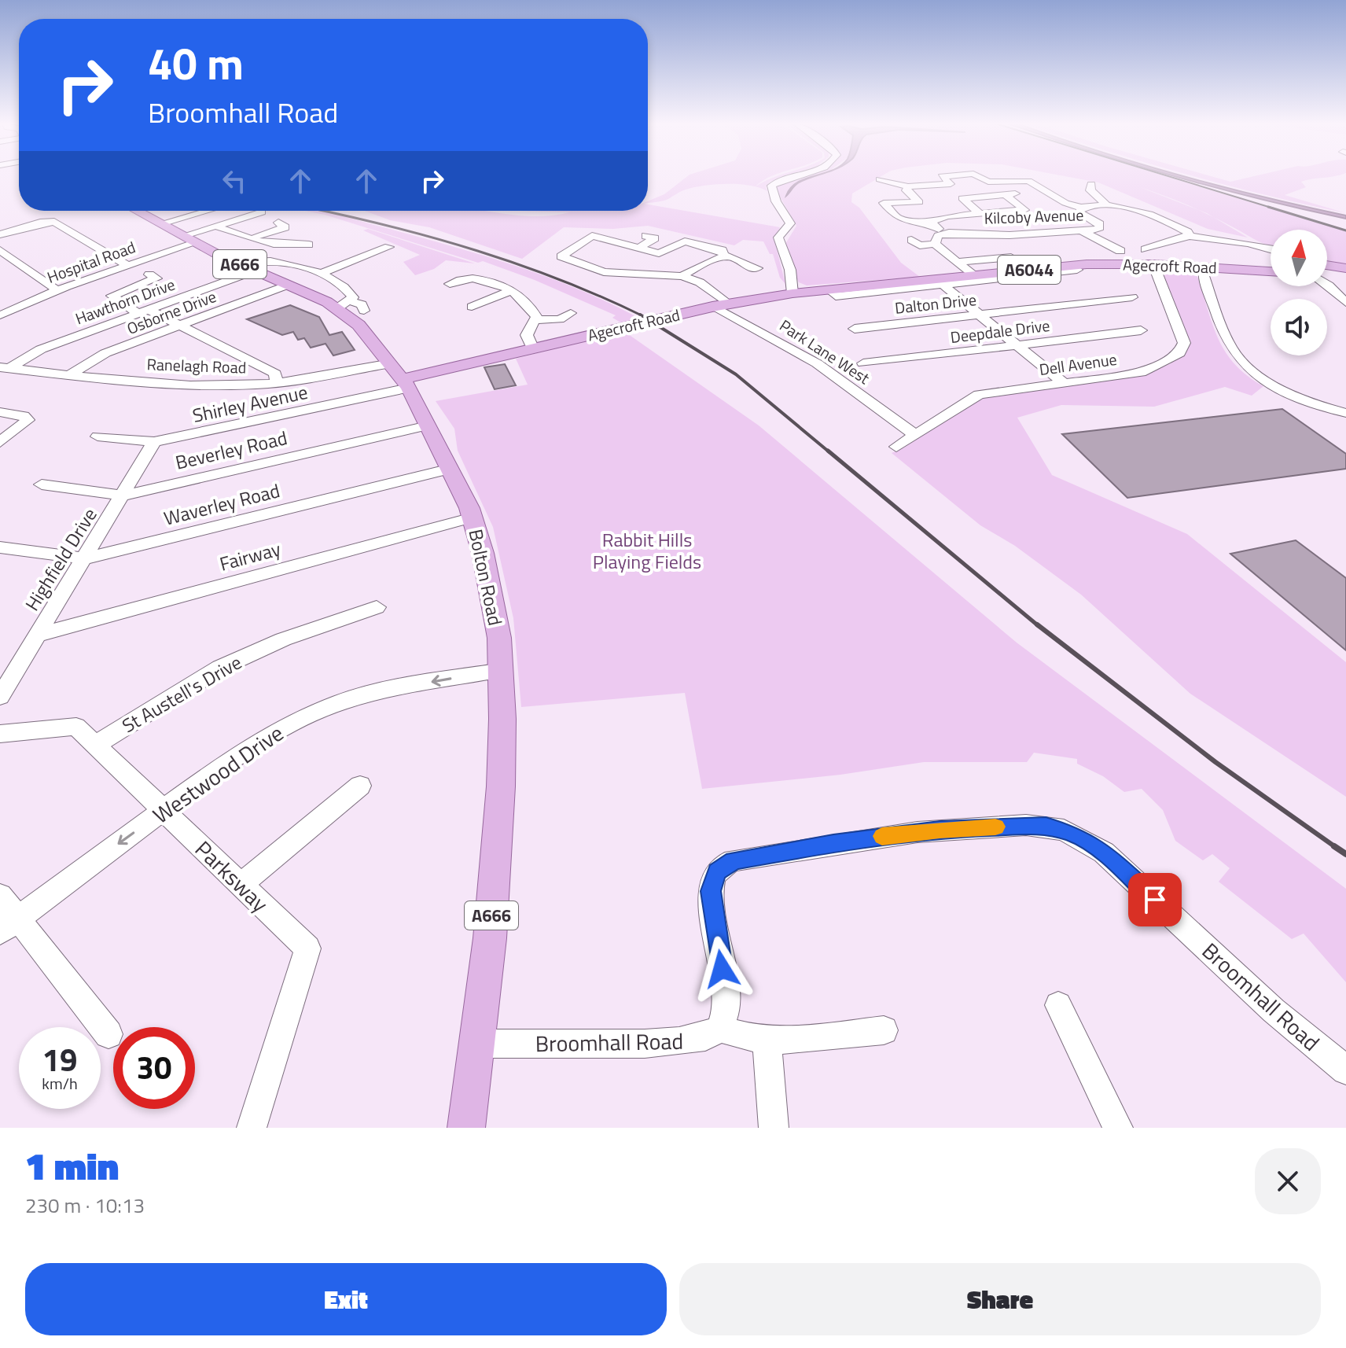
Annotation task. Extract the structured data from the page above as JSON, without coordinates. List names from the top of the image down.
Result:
{
  "streets": {
    "main road": [
      "A666",
      "Agecroft Road",
      "A6044",
      "Bolton Road"
    ],
    "street": [
      "Kilcoby Avenue",
      "Hospital Road",
      "Hawthorn Drive",
      "Dalton Drive",
      "Osborne Drive",
      "Deepdale Drive",
      "Park Lane West",
      "Dell Avenue",
      "Ranelagh Road",
      "Shirley Avenue",
      "Beverley Road",
      "Waverley Road",
      "Fairway",
      "Highfield Drive",
      "St Austell's Drive",
      "Westwood Drive",
      "Parksway",
      "Broomhall Road"
    ]
  },
  "crossings": [
    ["Hospital Road", "Bolton Road"],
    ["Agecroft Road", "Park Lane West"],
    ["Agecroft Road", "Dell Avenue"],
    ["Agecroft Road", "Ranelagh Road"],
    ["Agecroft Road", "Shirley Avenue"],
    ["Agecroft Road", "Bolton Road"],
    ["Hawthorn Drive", "Ranelagh Road"],
    ["Hawthorn Drive", "Bolton Road"],
    ["Osborne Drive", "Ranelagh Road"],
    ["Osborne Drive", "Bolton Road"],
    ["Park Lane West", "Dell Avenue"],
    ["Ranelagh Road", "Shirley Avenue"],
    ["Ranelagh Road", "Bolton Road"],
    ["Shirley Avenue", "Highfield Drive"],
    ["Shirley Avenue", "Bolton Road"],
    ["Beverley Road", "Highfield Drive"],
    ["Beverley Road", "Bolton Road"],
    ["Waverley Road", "Highfield Drive"],
    ["Waverley Road", "Bolton Road"],
    ["Fairway", "Highfield Drive"],
    ["Fairway", "Bolton Road"],
    ["Bolton Road", "Westwood Drive"],
    ["Bolton Road", "Broomhall Road"],
    ["St Austell's Drive", "Parksway"],
    ["Westwood Drive", "Parksway"]
  ],
  "one_way": ["Westwood Drive"],
  "parks": ["Rabbit Hills Playing Fields"],
  "north": "top",
  "page": {
    "turn": ["40 m", "Broomhall Road"],
    "speed": "19 km/h",
    "limit": "30",
    "heading": ["1 min", "230 m · 10:13"],
    "buttons": ["Exit", "Share"]
  }
}
